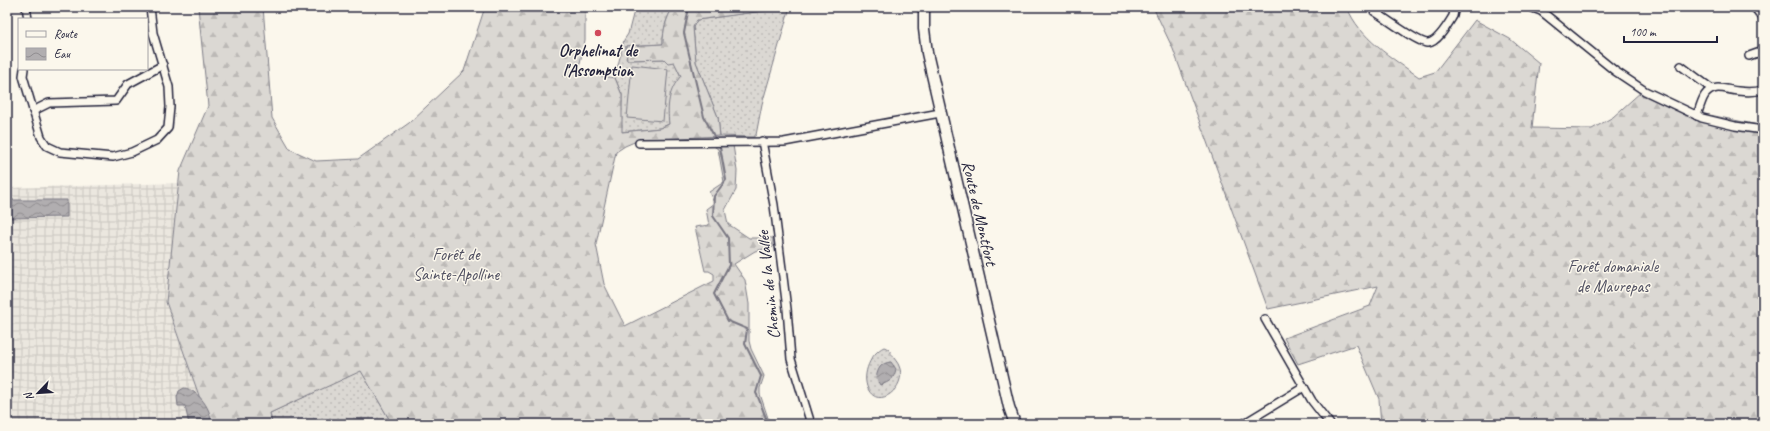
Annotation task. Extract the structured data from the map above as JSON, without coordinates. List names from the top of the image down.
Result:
{
  "streets": {
    "street": ["Route de Montfort", "Chemin de la Vallée"]
  },
  "parks": ["Forêt de Sainte-Apolline", "Forêt domaniale de Maurepas"],
  "places": ["Orphelinat de l'Assomption"],
  "legend": ["Route", "Eau"],
  "scale_bar": "100 m",
  "north": "bottom left"
}
